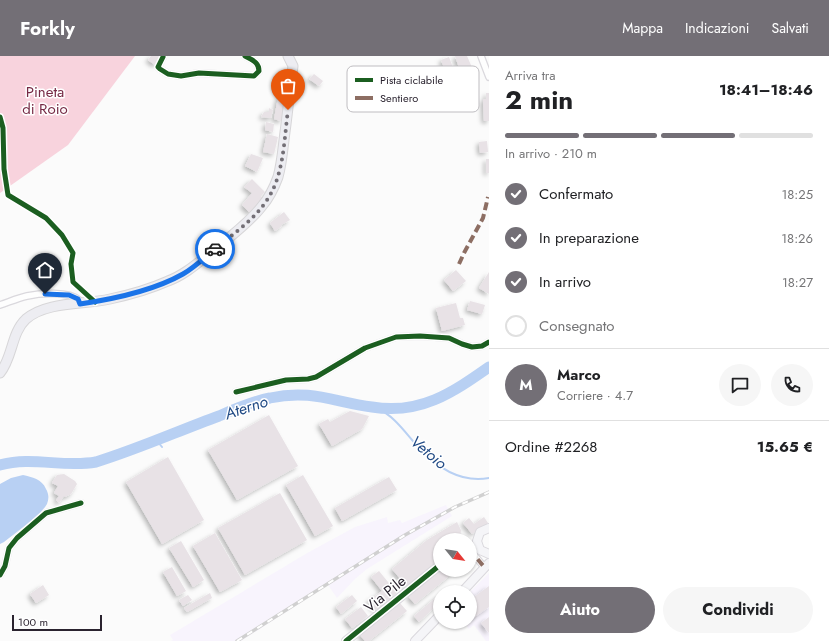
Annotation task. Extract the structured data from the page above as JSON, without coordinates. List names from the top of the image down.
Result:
{
  "streets": {
    "street": ["Via Pile"]
  },
  "water": ["Aterno", "Vetoio"],
  "parks": ["Pineta di Roio"],
  "legend": ["Pista ciclabile", "Sentiero"],
  "scale_bar": "100 m",
  "north": "bottom right",
  "page": {
    "header": "Forkly",
    "nav": ["Mappa", "Indicazioni", "Salvati"],
    "heading": ["2 min", "Arriva tra", "18:41–18:46"],
    "panel": [
      "Marco",
      "Corriere · 4.7",
      "Ordine #2268",
      "15.65 €"
    ],
    "bar": "In arrivo · 210 m",
    "list": [
      ["Confermato", "18:25"],
      ["In preparazione", "18:26"],
      ["In arrivo", "18:27"],
      "Consegnato"
    ],
    "round": "M",
    "buttons": ["Aiuto", "Condividi"],
    "scale": "100 m"
  }
}
